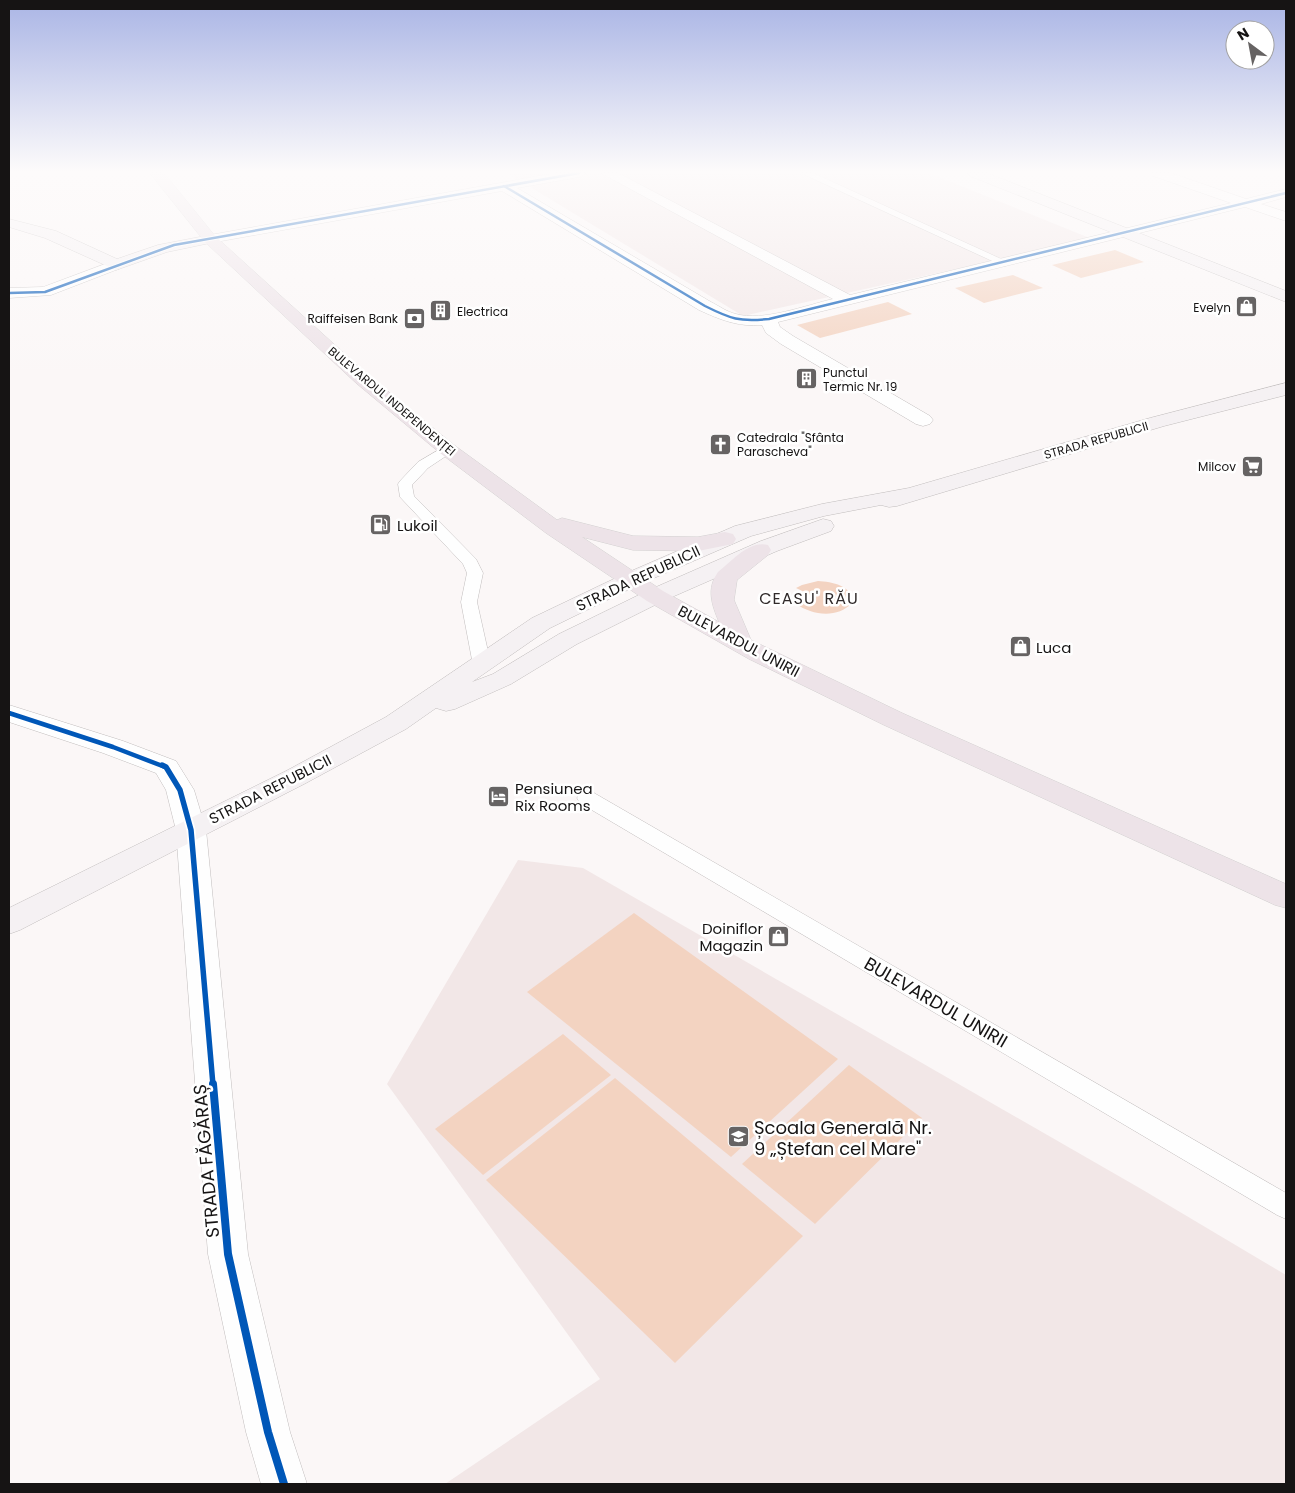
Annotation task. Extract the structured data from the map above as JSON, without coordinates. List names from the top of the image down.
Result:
{
  "streets": {
    "main road": ["BULEVARDUL INDEPENDENȚEI", "STRADA REPUBLICII", "BULEVARDUL UNIRII"],
    "street": ["STRADA FĂGĂRAȘ"]
  },
  "crossings": [
    ["BULEVARDUL INDEPENDENȚEI", "STRADA REPUBLICII"],
    ["BULEVARDUL INDEPENDENȚEI", "BULEVARDUL UNIRII"],
    ["STRADA REPUBLICII", "BULEVARDUL UNIRII"],
    ["STRADA REPUBLICII", "STRADA FĂGĂRAȘ"]
  ],
  "districts": ["CEASU' RĂU"],
  "places": {
    "shop": ["Evelyn", "Luca", "Doiniflor Magazin"],
    "building": ["Electrica", "Punctul Termic Nr. 19"],
    "bank": ["Raiffeisen Bank"],
    "church": ["Catedrala \"Sfânta Parascheva\""],
    "supermarket": ["Milcov"],
    "fuel station": ["Lukoil"],
    "hotel": ["Pensiunea Rix Rooms"],
    "school or university": ["Școala Generală Nr. 9 „Ștefan cel Mare\""]
  },
  "north": "top left"
}
